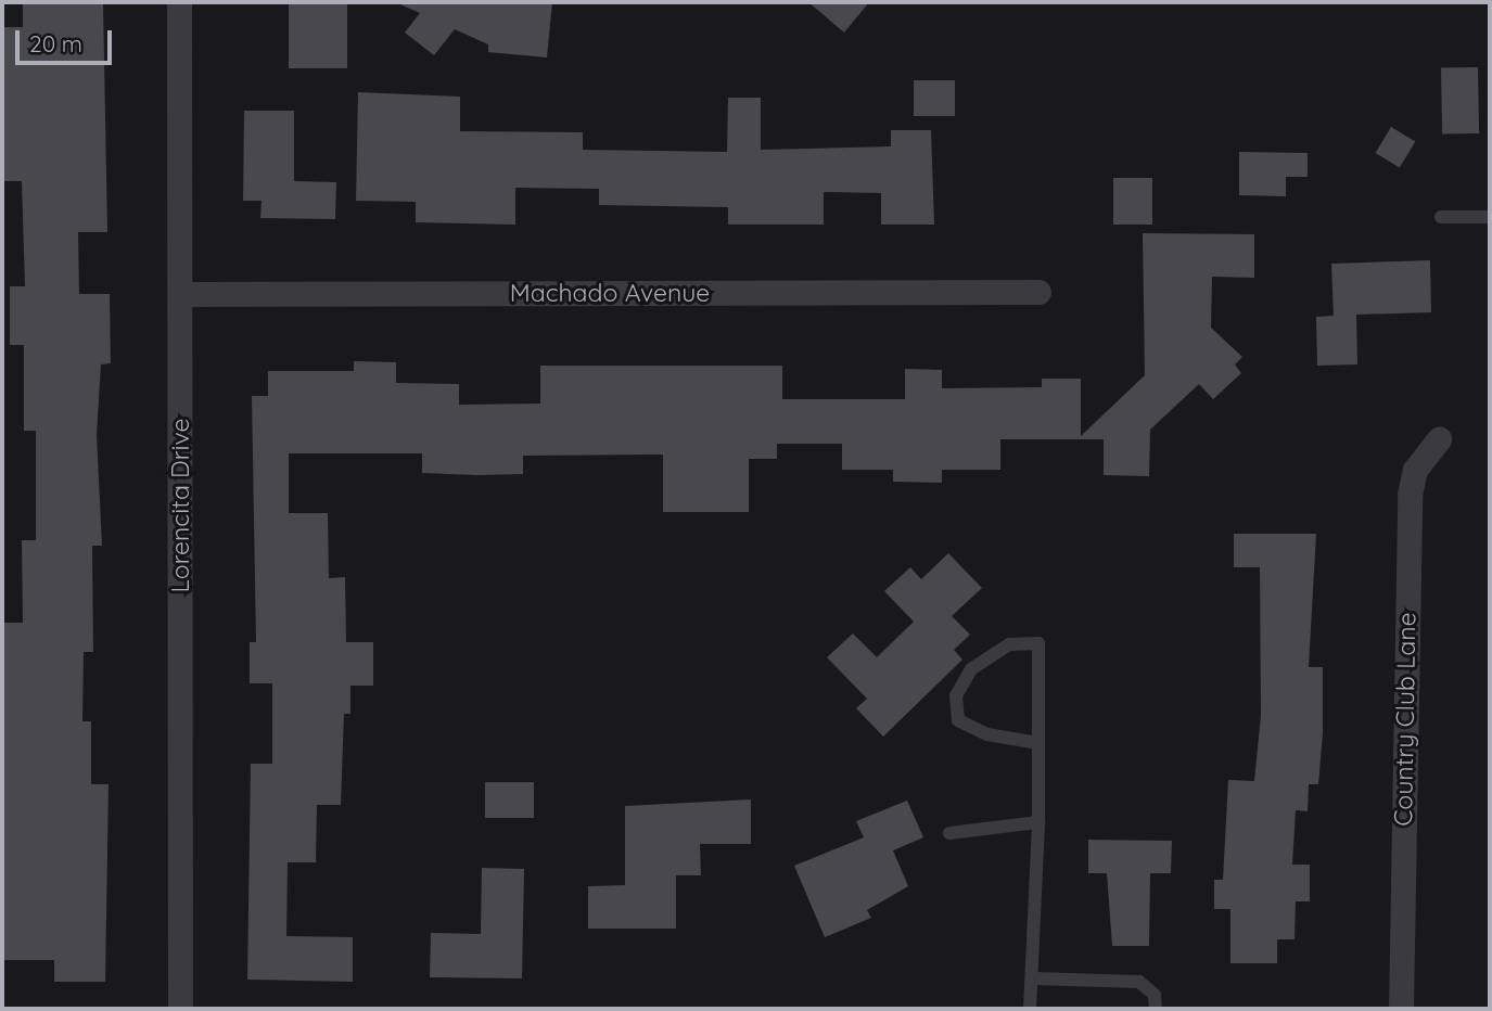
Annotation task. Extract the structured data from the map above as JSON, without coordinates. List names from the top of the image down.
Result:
{
  "streets": {
    "street": ["Machado Avenue", "Lorencita Drive", "Country Club Lane"]
  },
  "crossings": [
    ["Machado Avenue", "Lorencita Drive"]
  ],
  "scale_bar": "20 m"
}
